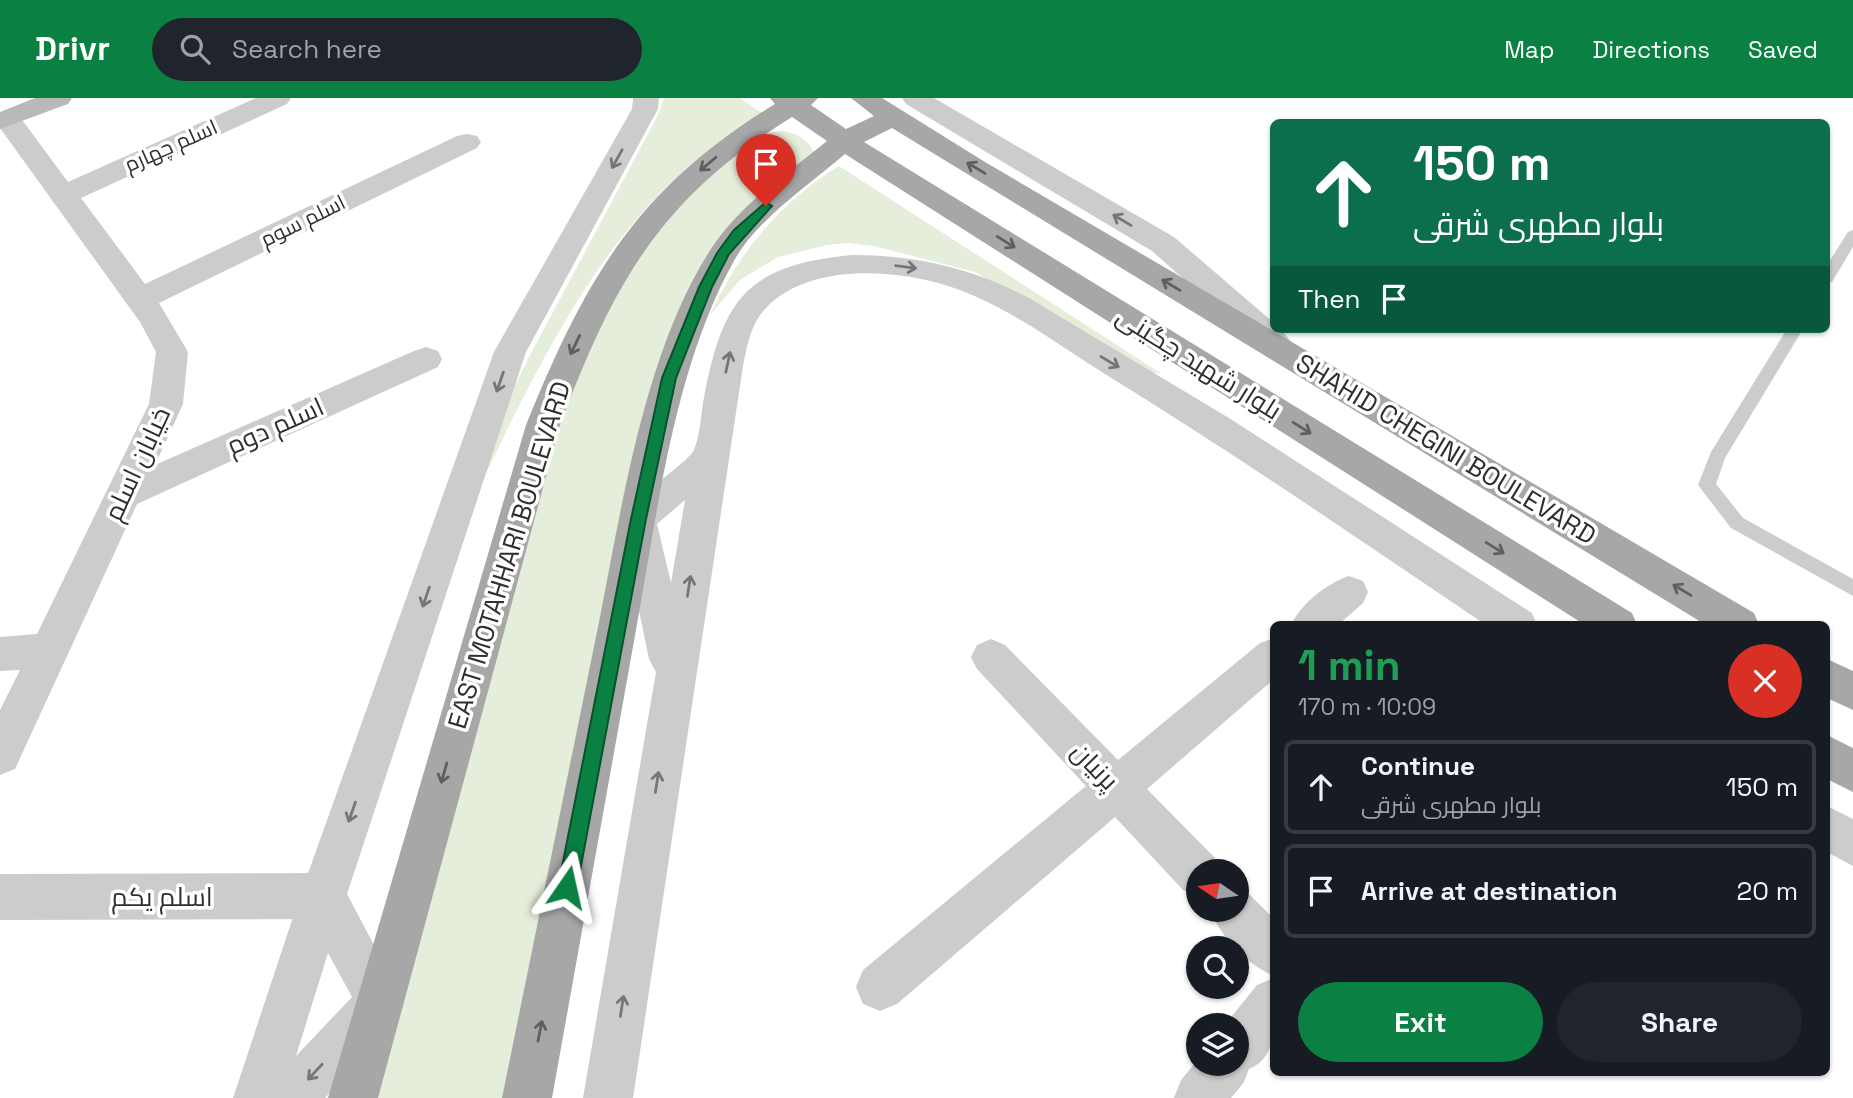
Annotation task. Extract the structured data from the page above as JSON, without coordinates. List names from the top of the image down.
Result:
{
  "streets": {
    "main road": ["بلوار شهید چگینی", "SHAHID CHEGINI BOULEVARD", "EAST MOTAHHARI BOULEVARD"],
    "street": [
      "اسلم چهارم",
      "اسلم سوم",
      "اسلم دوم",
      "خیابان اسلم",
      "پرنیان",
      "اسلم یکم"
    ]
  },
  "crossings": [
    ["اسلم چهارم", "خیابان اسلم"],
    ["اسلم سوم", "خیابان اسلم"],
    ["بلوار شهید چگینی", "EAST MOTAHHARI BOULEVARD"],
    ["اسلم دوم", "خیابان اسلم"]
  ],
  "one_way": ["بلوار شهید چگینی", "SHAHID CHEGINI BOULEVARD"],
  "north": "left",
  "page": {
    "header": "Drivr",
    "search": "Search here",
    "nav": ["Map", "Directions", "Saved"],
    "turn": ["150 m", "بلوار مطهری شرقی"],
    "then": "Then",
    "heading": ["1 min", "170 m · 10:09"],
    "list": [
      {
        "name": "Continue",
        "note": "بلوار مطهری شرقی",
        "value": "150 m"
      },
      {
        "name": "Arrive at destination",
        "value": "20 m"
      }
    ],
    "buttons": ["Exit", "Share"]
  }
}
